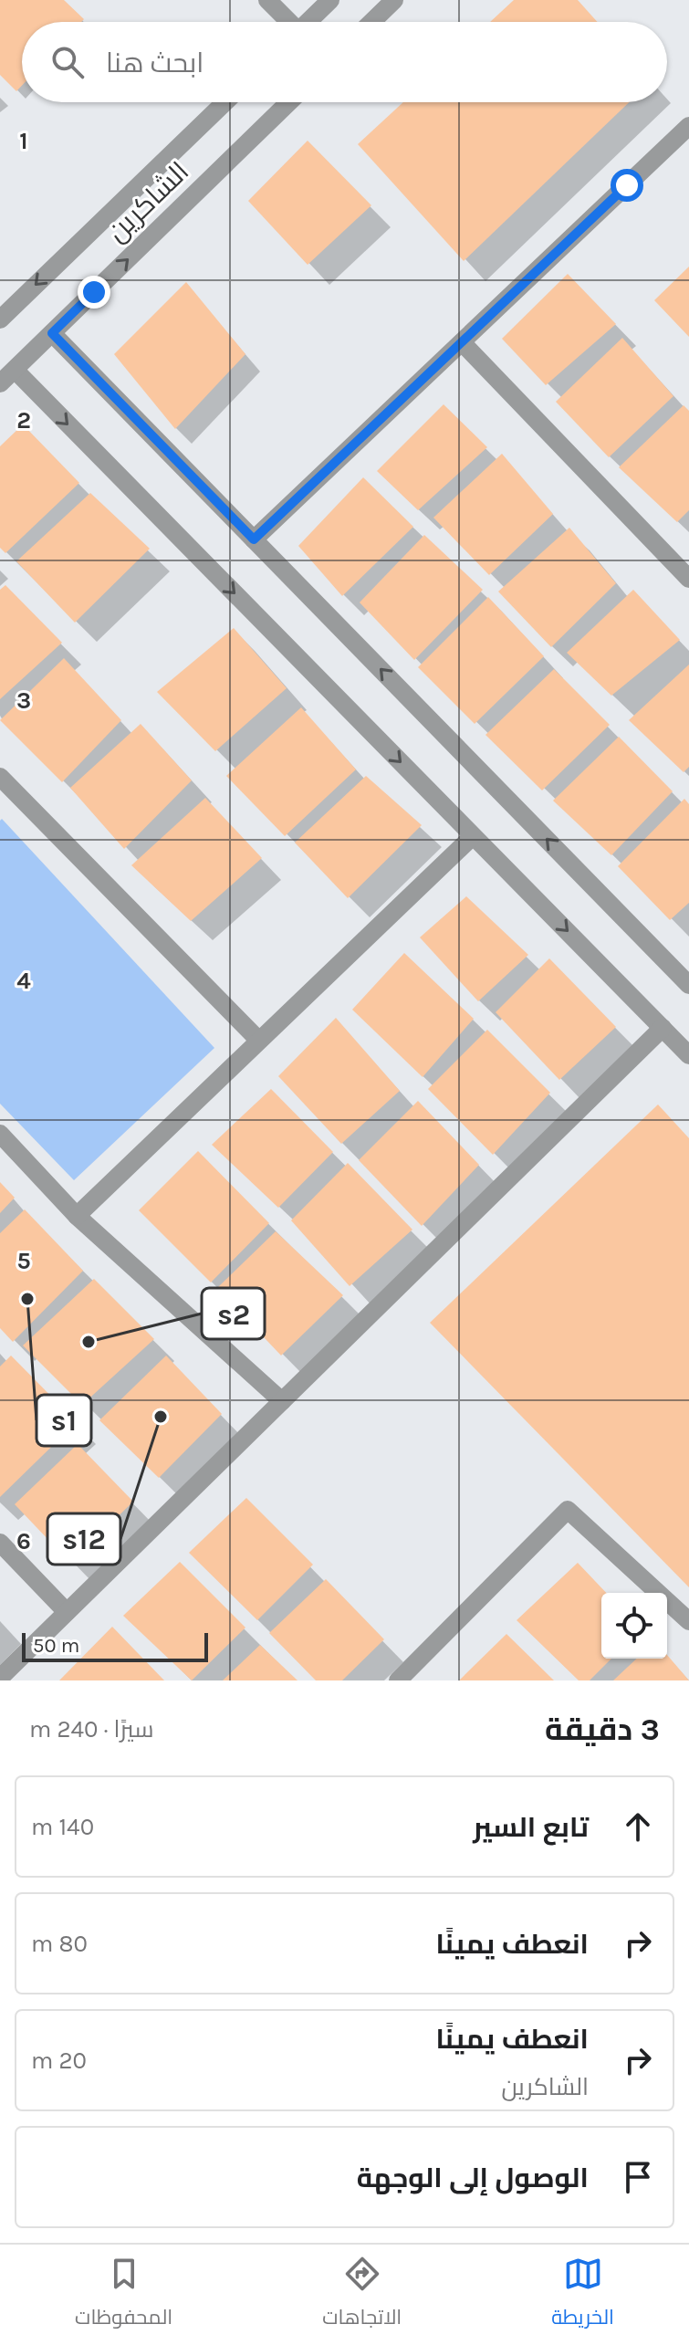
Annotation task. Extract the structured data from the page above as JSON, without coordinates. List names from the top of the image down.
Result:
{
  "streets": {
    "street": ["الشاكرين"]
  },
  "places": ["s1", "s2", "s12"],
  "scale_bar": "50 m",
  "page": {
    "search": "ابحث هنا",
    "scale": "50 m",
    "heading": ["3 دقيقة", "سيرًا · 240 m"],
    "list": [
      ["تابع السير", "140 m"],
      ["انعطف يمينًا", "80 m"],
      ["انعطف يمينًا", "الشاكرين", "20 m"],
      "الوصول إلى الوجهة"
    ],
    "nav": ["الخريطة", "الاتجاهات", "المحفوظات"]
  },
  "grid": {
    "rows": [
      "1",
      "2",
      "3",
      "4",
      "5",
      "6"
    ]
  }
}
